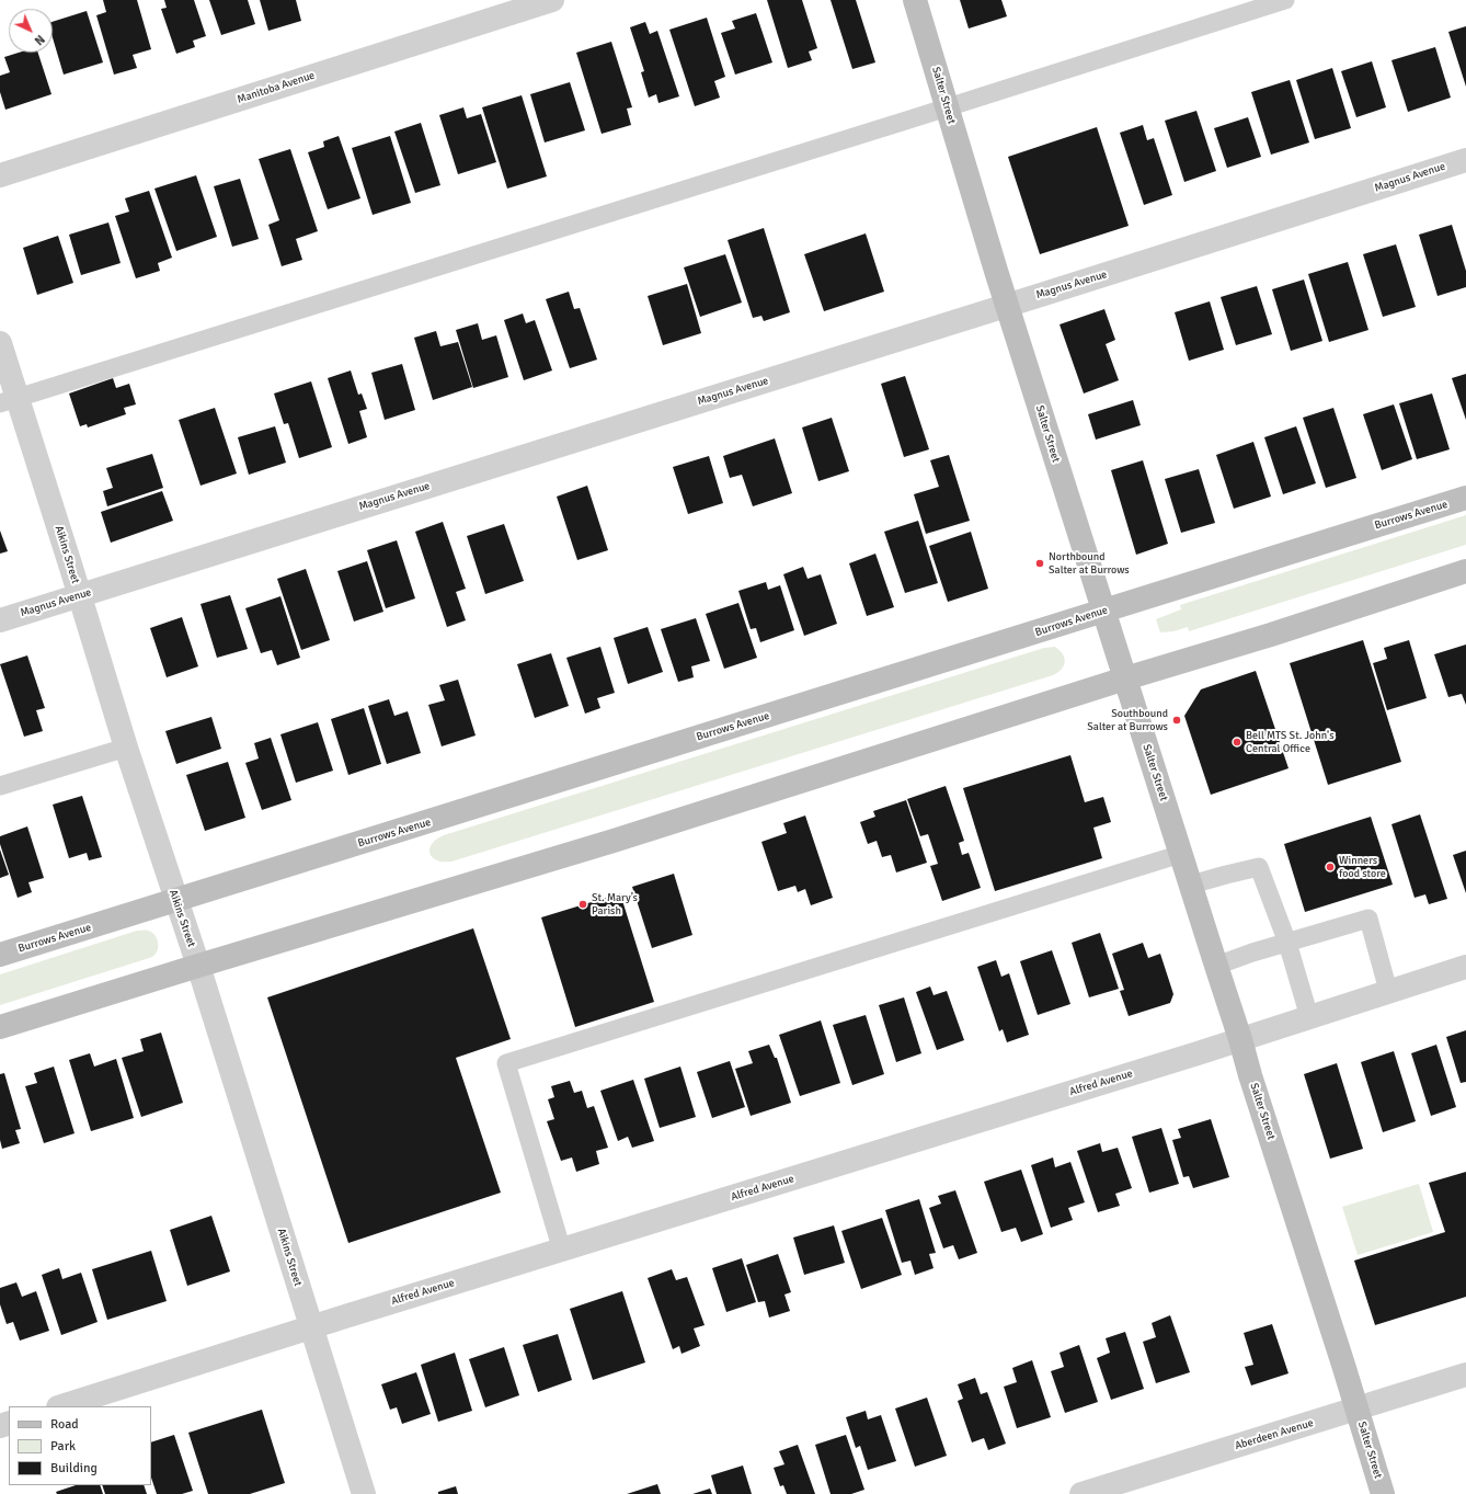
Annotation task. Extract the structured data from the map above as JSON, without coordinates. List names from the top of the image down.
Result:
{
  "streets": {
    "street": [
      "Manitoba Avenue",
      "Salter Street",
      "Magnus Avenue",
      "Burrows Avenue",
      "Aikins Street",
      "Alfred Avenue",
      "Aberdeen Avenue"
    ]
  },
  "crossings": [
    ["Salter Street", "Magnus Avenue"],
    ["Salter Street", "Burrows Avenue"],
    ["Salter Street", "Alfred Avenue"],
    ["Salter Street", "Aberdeen Avenue"],
    ["Magnus Avenue", "Aikins Street"],
    ["Burrows Avenue", "Aikins Street"],
    ["Aikins Street", "Alfred Avenue"]
  ],
  "places": [
    "Northbound Salter at Burrows",
    "Southbound Salter at Burrows",
    "Bell MTS St. John's Central Office",
    "Winners food store",
    "St. Mary’s Parish"
  ],
  "legend": ["Road", "Park", "Building"],
  "north": "bottom right"
}
